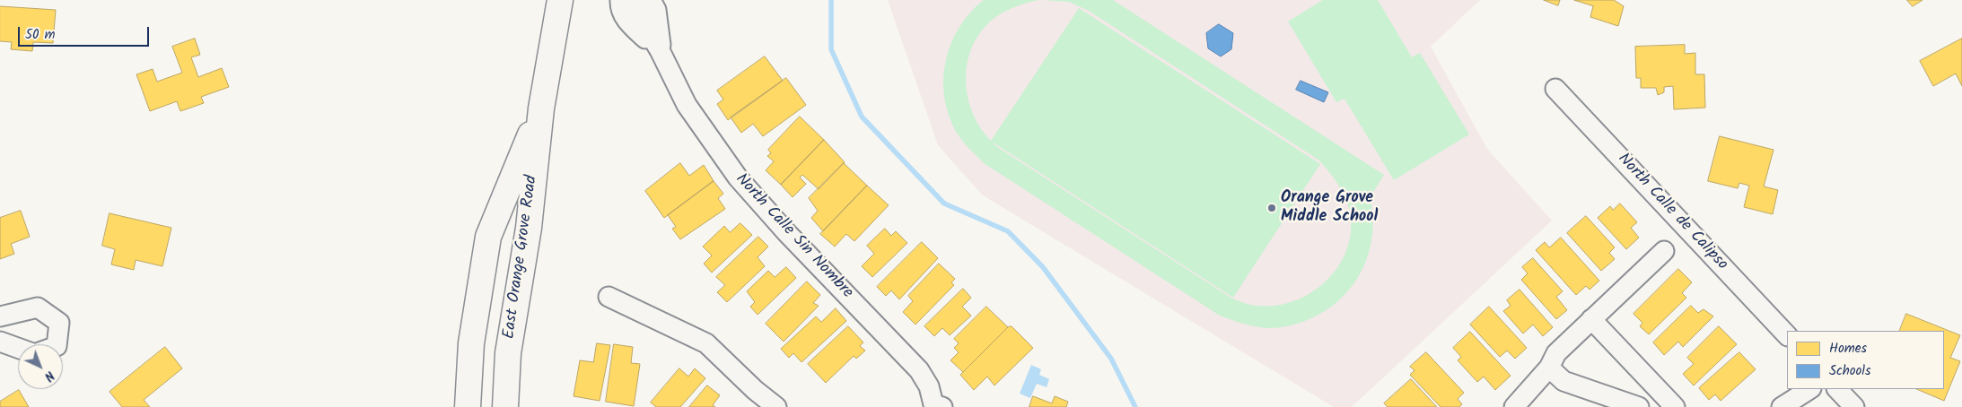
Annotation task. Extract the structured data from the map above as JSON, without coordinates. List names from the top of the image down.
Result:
{
  "streets": {
    "main road": ["East Orange Grove Road"],
    "street": ["North Calle de Calipso", "North Calle Sin Nombre"]
  },
  "places": ["Orange Grove Middle School"],
  "legend": ["Homes", "Schools"],
  "scale_bar": "50 m",
  "north": "bottom right"
}
